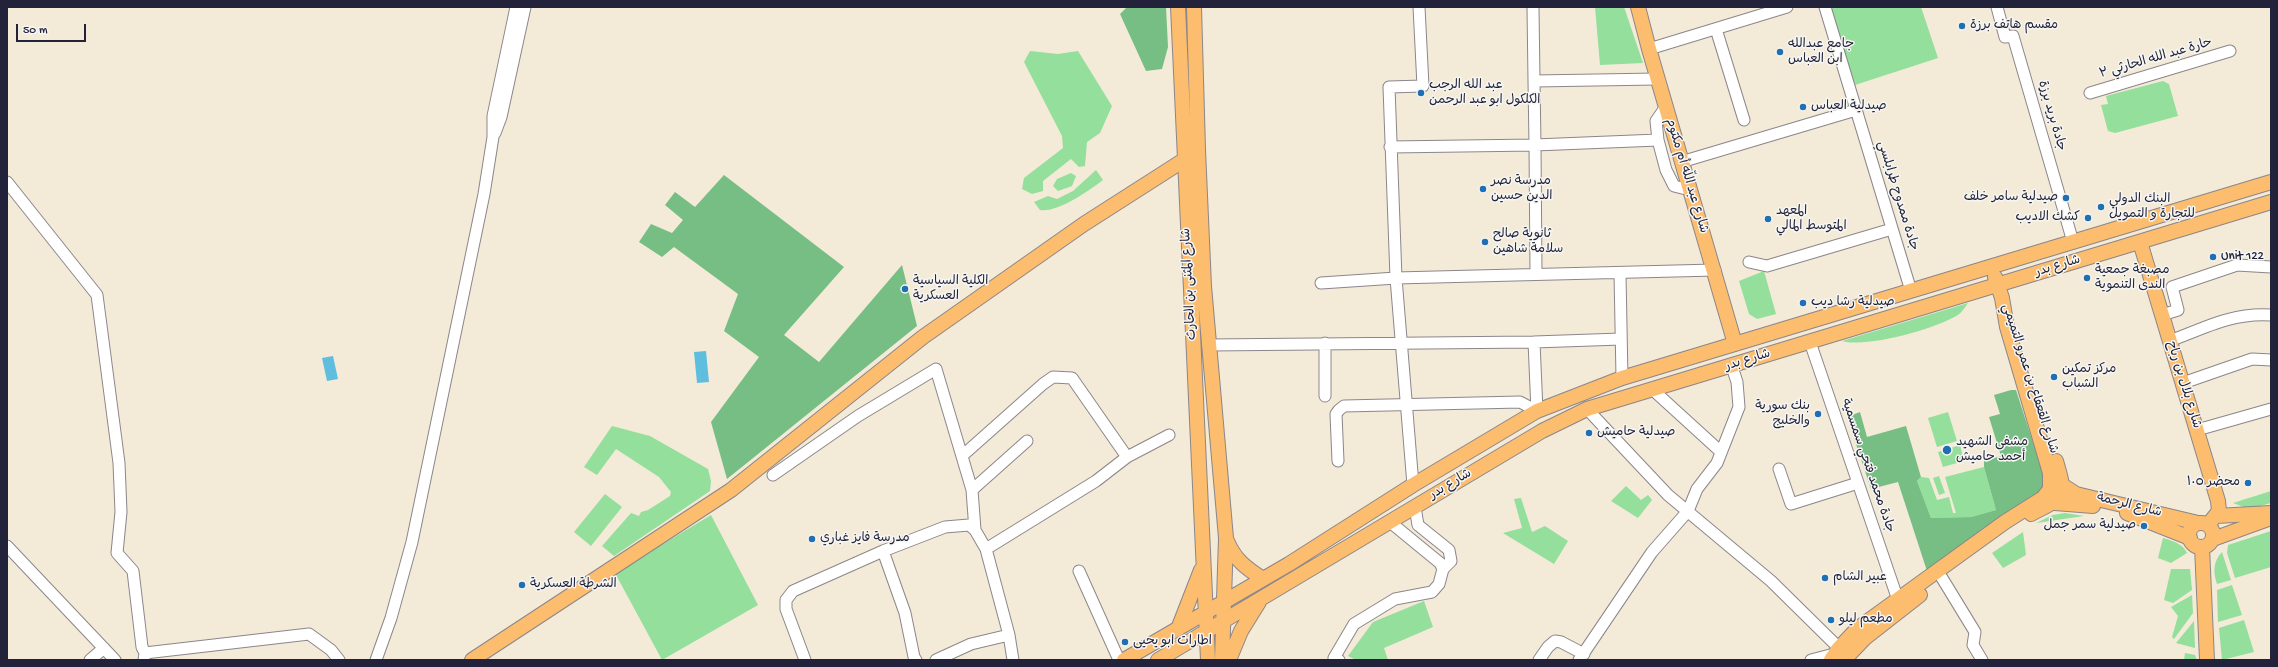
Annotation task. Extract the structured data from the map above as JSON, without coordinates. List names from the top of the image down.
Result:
{
  "streets": {
    "main road": [
      "شارع عبد اللّه أم مكتوم",
      "شارع بدر",
      "شارع المثنى بن الحارث",
      "شارع القعقاع بن عمرو التميمي",
      "شارع بلال بن رباح",
      "شارع الرحمة"
    ],
    "street": [
      "حارة عبد الله الحارثي ٣",
      "جادة بريد برزة",
      "جادة ممدوح طرابلسي",
      "جادة محمد فتحي سمسمية"
    ]
  },
  "crossings": [
    ["جادة بريد برزة", "شارع بدر"],
    ["شارع عبد اللّه أم مكتوم", "شارع بدر"],
    ["جادة ممدوح طرابلسي", "شارع بدر"],
    ["شارع بدر", "شارع المثنى بن الحارث"],
    ["شارع بدر", "شارع القعقاع بن عمرو التميمي"],
    ["شارع بدر", "شارع بلال بن رباح"],
    ["شارع بدر", "جادة محمد فتحي سمسمية"],
    ["شارع القعقاع بن عمرو التميمي", "شارع الرحمة"],
    ["شارع بلال بن رباح", "شارع الرحمة"]
  ],
  "places": [
    "مقسم هاتف برزة",
    "جامع عبدالله ابن العباس",
    "عبد الله الرجب الكلكول ابو عبد الرحمن",
    "صيدلية العباس",
    "مدرسة نصر الدين حسين",
    "صيدلية سامر خلف",
    "البنك الدولي للتجارة و التمويل",
    "كشك الاديب",
    "المعهد المتوسط المالي",
    "ثانوية صالح سلامة شاهين",
    "Unit 122",
    "مصبغة جمعية الندى التنموية",
    "الكلية السياسية العسكرية",
    "صيدلية رشا ديب",
    "مركز تمكين الشباب",
    "بنك سورية والخليج",
    "صيدلية حاميش",
    "مشفى الشهيد أحمد حاميش",
    "محضر ١٠٥",
    "صيدلية سمر جمل",
    "مدرسة فايز غباري",
    "عبير الشام",
    "الشرطة العسكرية",
    "مطعم ليلو",
    "اطارات ابو يحيى"
  ],
  "scale_bar": "50 m"
}
